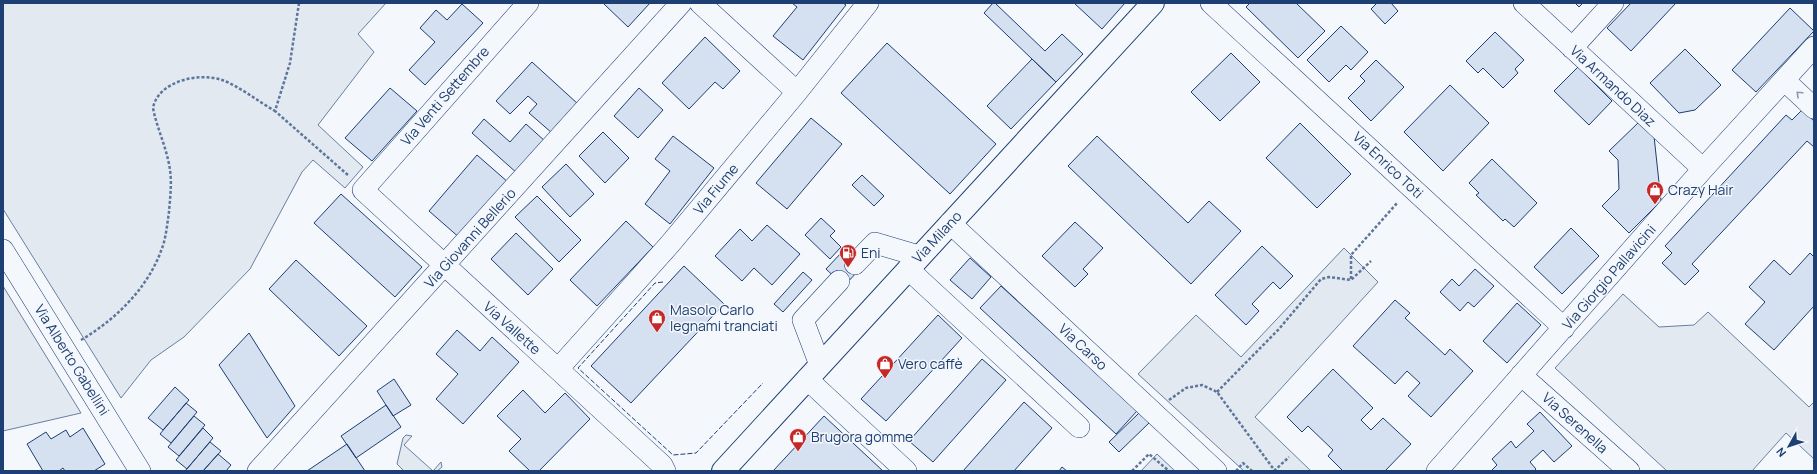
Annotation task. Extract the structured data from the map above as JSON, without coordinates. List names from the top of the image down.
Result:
{
  "streets": {
    "main road": ["Via Milano"],
    "street": [
      "Via Armando Diaz",
      "Via Venti Settembre",
      "Via Enrico Toti",
      "Via Fiume",
      "Via Giovanni Bellerio",
      "Via Giorgio Pallavicini",
      "Via Vallette",
      "Via Carso",
      "Via Alberto Gabellini",
      "Via Serenella"
    ]
  },
  "crossings": [
    ["Via Armando Diaz", "Via Giorgio Pallavicini"],
    ["Via Venti Settembre", "Via Vallette"],
    ["Via Enrico Toti", "Via Giorgio Pallavicini"],
    ["Via Fiume", "Via Vallette"],
    ["Via Milano", "Via Carso"],
    ["Via Giovanni Bellerio", "Via Vallette"],
    ["Via Giorgio Pallavicini", "Via Serenella"]
  ],
  "places": {
    "shop": [
      "Crazy Hair",
      "Masolo Carlo legnami tranciati",
      "Vero caffè",
      "Brugora gomme"
    ],
    "fuel station": ["Eni"]
  },
  "north": "bottom left"
}
